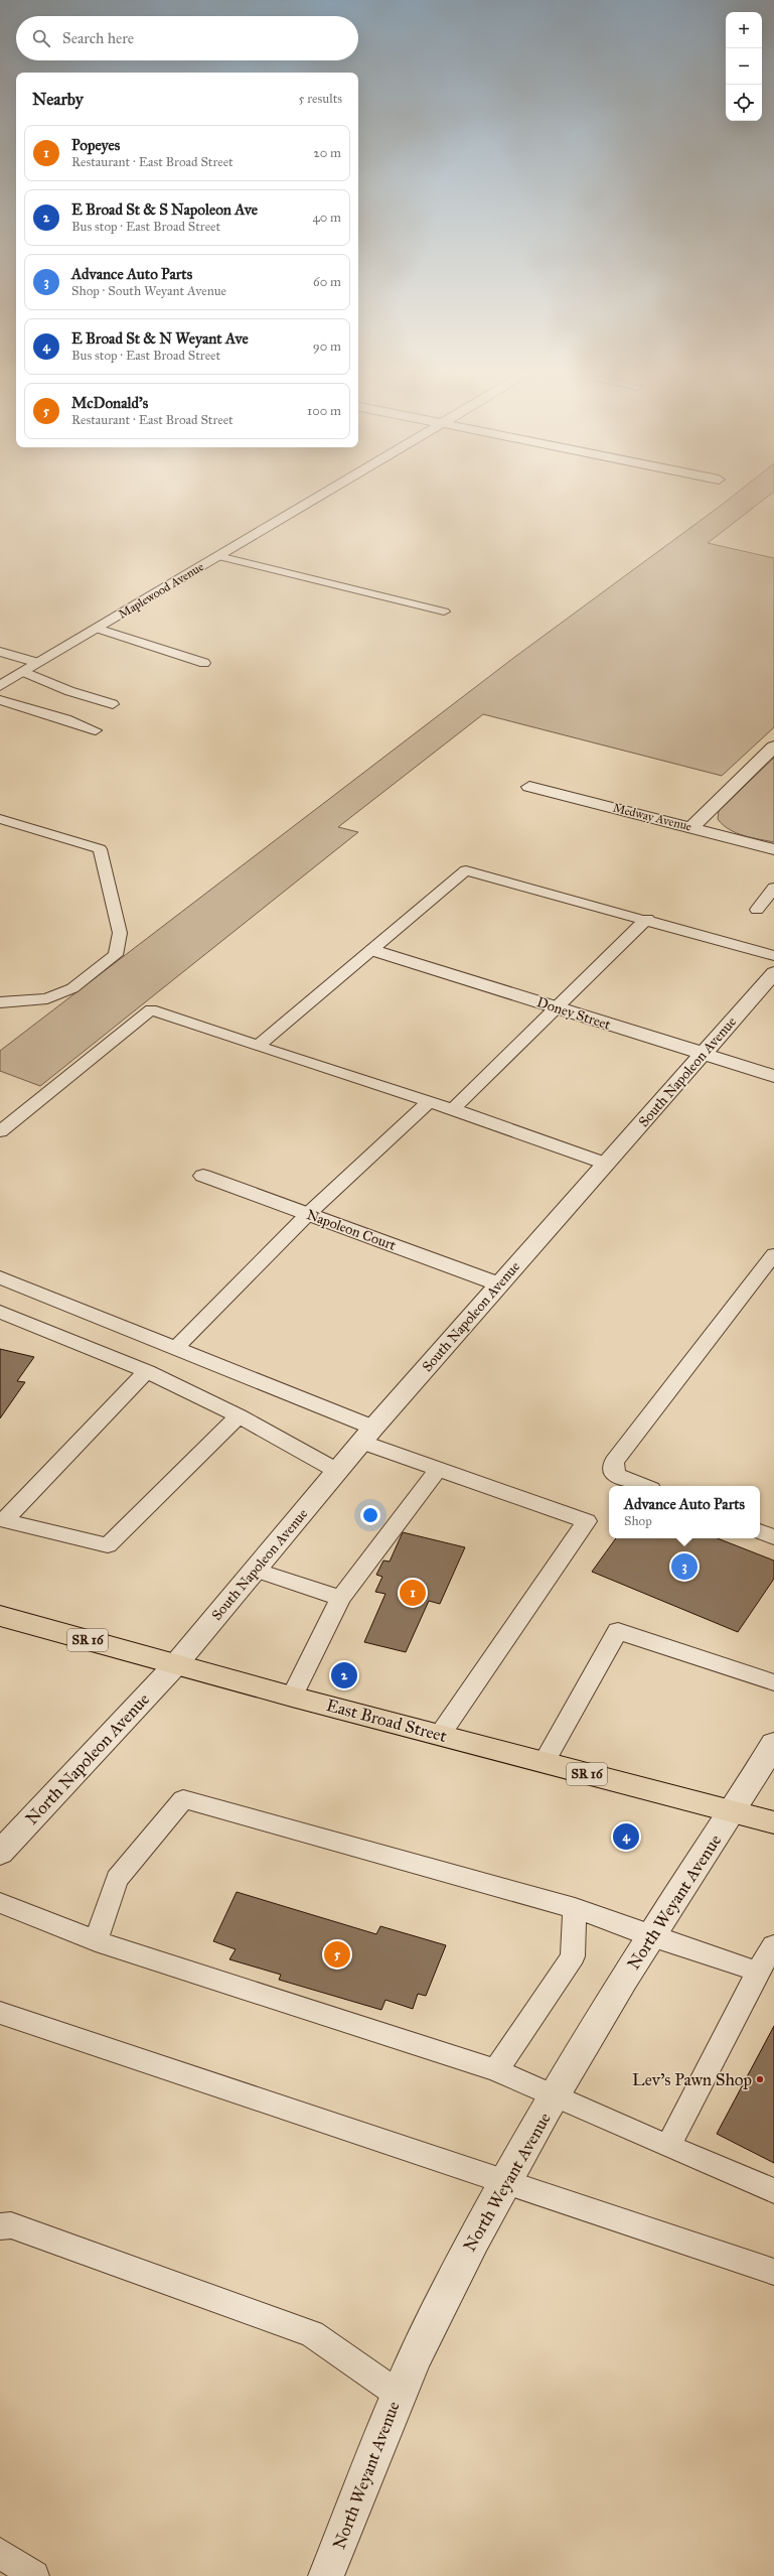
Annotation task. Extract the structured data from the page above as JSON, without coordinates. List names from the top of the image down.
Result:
{
  "streets": {
    "main road": ["SR 16", "East Broad Street"],
    "street": [
      "Maplewood Avenue",
      "Medway Avenue",
      "Doney Street",
      "South Napoleon Avenue",
      "Napoleon Court",
      "North Napoleon Avenue",
      "North Weyant Avenue"
    ]
  },
  "crossings": [
    ["Doney Street", "South Napoleon Avenue"],
    ["South Napoleon Avenue", "Napoleon Court"],
    ["South Napoleon Avenue", "East Broad Street"],
    ["South Napoleon Avenue", "North Napoleon Avenue"],
    ["East Broad Street", "North Napoleon Avenue"],
    ["East Broad Street", "North Weyant Avenue"]
  ],
  "places": ["Lev's Pawn Shop"],
  "page": {
    "map_buttons": ["+", "−"],
    "search": "Search here",
    "heading": ["Nearby", "5 results"],
    "list": [
      {
        "mark": "1",
        "name": "Popeyes",
        "note": "Restaurant · East Broad Street",
        "value": "20 m"
      },
      {
        "mark": "2",
        "name": "E Broad St & S Napoleon Ave",
        "note": "Bus stop · East Broad Street",
        "value": "40 m"
      },
      {
        "mark": "3",
        "name": "Advance Auto Parts",
        "note": "Shop · South Weyant Avenue",
        "value": "60 m"
      },
      {
        "mark": "4",
        "name": "E Broad St & N Weyant Ave",
        "note": "Bus stop · East Broad Street",
        "value": "90 m"
      },
      {
        "mark": "5",
        "name": "McDonald's",
        "note": "Restaurant · East Broad Street",
        "value": "100 m"
      }
    ],
    "popup": ["Advance Auto Parts", "Shop"],
    "pins": [
      "3",
      "1",
      "2",
      "4",
      "5"
    ]
  }
}
